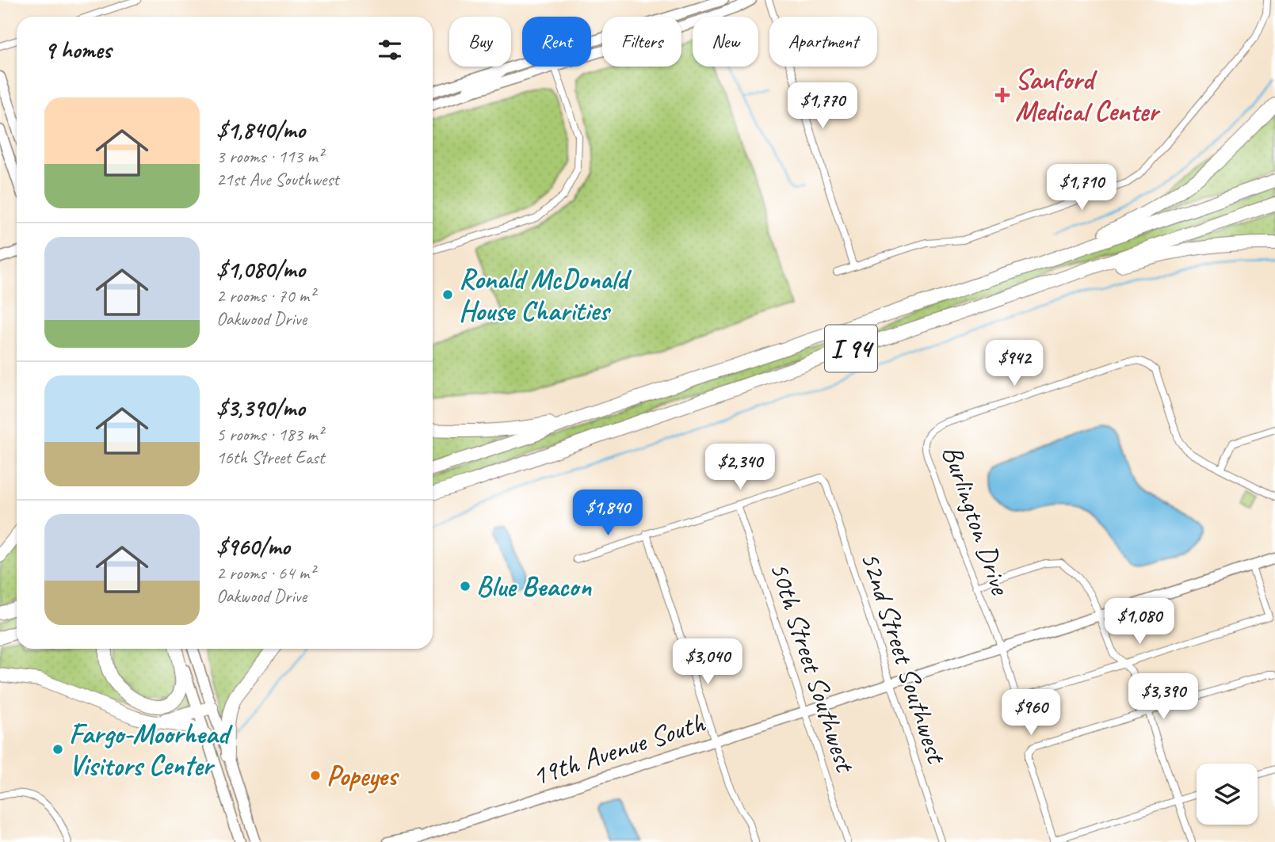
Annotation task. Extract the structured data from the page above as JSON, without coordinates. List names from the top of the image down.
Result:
{
  "streets": {
    "highway": ["I 94"],
    "street": [
      "Burlington Drive",
      "52nd Street Southwest",
      "50th Street Southwest",
      "19th Avenue South"
    ]
  },
  "crossings": [
    ["Burlington Drive", "19th Avenue South"],
    ["52nd Street Southwest", "50th Street Southwest"],
    ["52nd Street Southwest", "19th Avenue South"],
    ["50th Street Southwest", "19th Avenue South"]
  ],
  "places": {
    "health": ["Sanford Medical Center"],
    "other": [
      "Ronald McDonald House Charities",
      "Blue Beacon",
      "Fargo-Moorhead Visitors Center",
      "Popeyes"
    ]
  },
  "page": {
    "chip": [
      "Buy",
      "Rent",
      "Filters",
      "New",
      "Apartment"
    ],
    "heading": "9 homes",
    "price": [
      "$1,770",
      "$1,710",
      "$942",
      "$2,340",
      "$1,840",
      "$1,080",
      "$3,040",
      "$3,390",
      "$960"
    ],
    "list": [
      {
        "name": "$1,840/mo",
        "note": "3 rooms · 113 m² · 21st Ave Southwest"
      },
      {
        "name": "$1,080/mo",
        "note": "2 rooms · 70 m² · Oakwood Drive"
      },
      {
        "name": "$3,390/mo",
        "note": "5 rooms · 183 m² · 16th Street East"
      },
      {
        "name": "$960/mo",
        "note": "2 rooms · 64 m² · Oakwood Drive"
      }
    ]
  }
}
